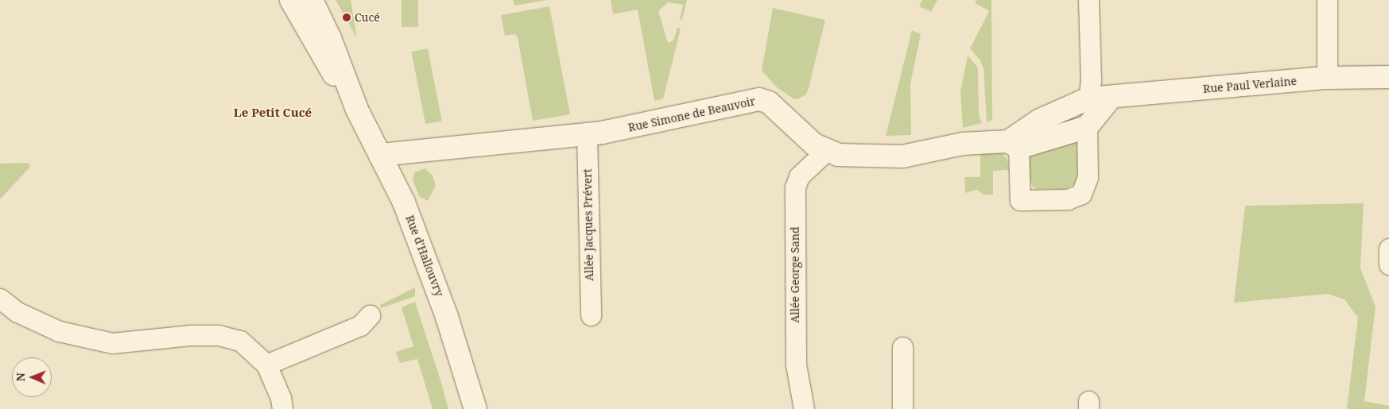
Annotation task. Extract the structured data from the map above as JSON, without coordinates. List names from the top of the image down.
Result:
{
  "streets": {
    "street": [
      "Rue Paul Verlaine",
      "Rue Simone de Beauvoir",
      "Allée Jacques Prévert",
      "Rue d'Hallouvry",
      "Allée George Sand"
    ]
  },
  "crossings": [
    ["Rue Paul Verlaine", "Rue Simone de Beauvoir"],
    ["Rue Simone de Beauvoir", "Allée Jacques Prévert"],
    ["Rue Simone de Beauvoir", "Rue d'Hallouvry"],
    ["Rue Simone de Beauvoir", "Allée George Sand"]
  ],
  "districts": ["Le Petit Cucé"],
  "places": ["Cucé"],
  "north": "left"
}
